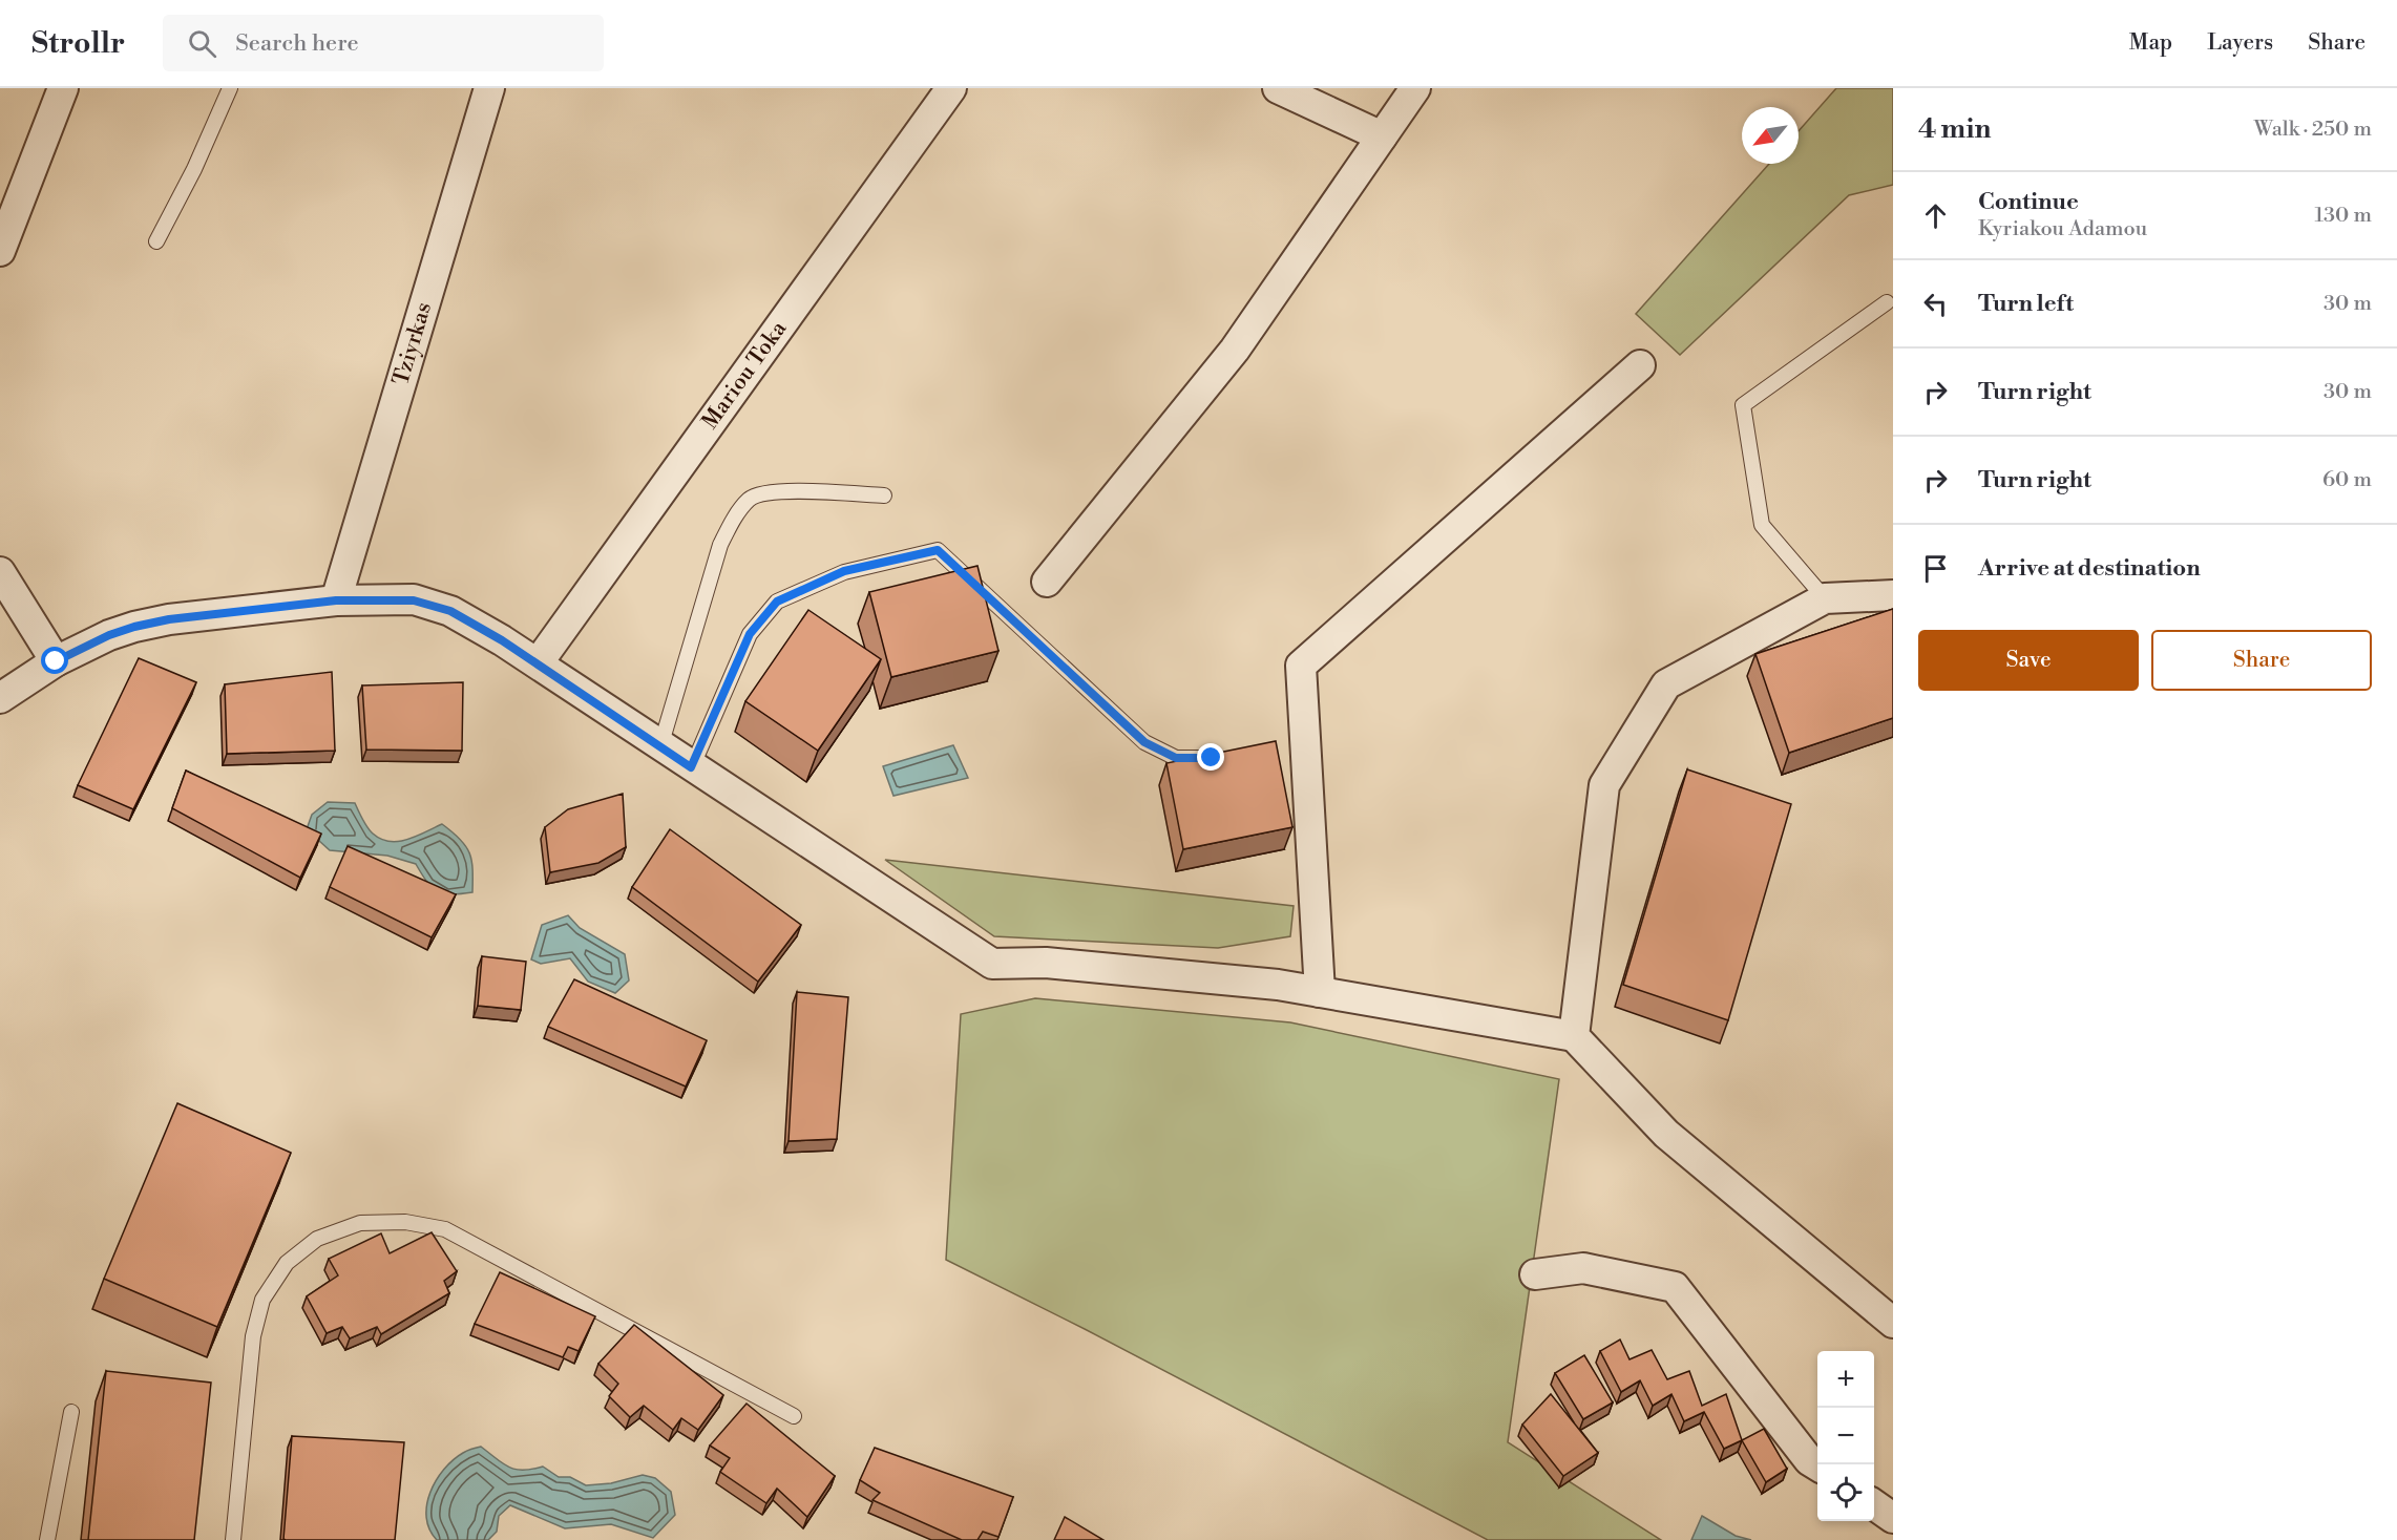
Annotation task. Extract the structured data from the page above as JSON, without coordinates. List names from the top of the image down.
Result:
{
  "streets": {
    "street": ["Tziyrkas", "Mariou Toka"]
  },
  "north": "bottom left",
  "page": {
    "header": "Strollr",
    "search": "Search here",
    "nav": ["Map", "Layers", "Share"],
    "heading": ["4 min", "Walk · 250 m"],
    "list": [
      ["Continue", "Kyriakou Adamou", "130 m"],
      ["Turn left", "30 m"],
      ["Turn right", "30 m"],
      ["Turn right", "60 m"],
      "Arrive at destination"
    ],
    "buttons": ["Save", "Share"],
    "map_buttons": ["+", "−"]
  }
}
